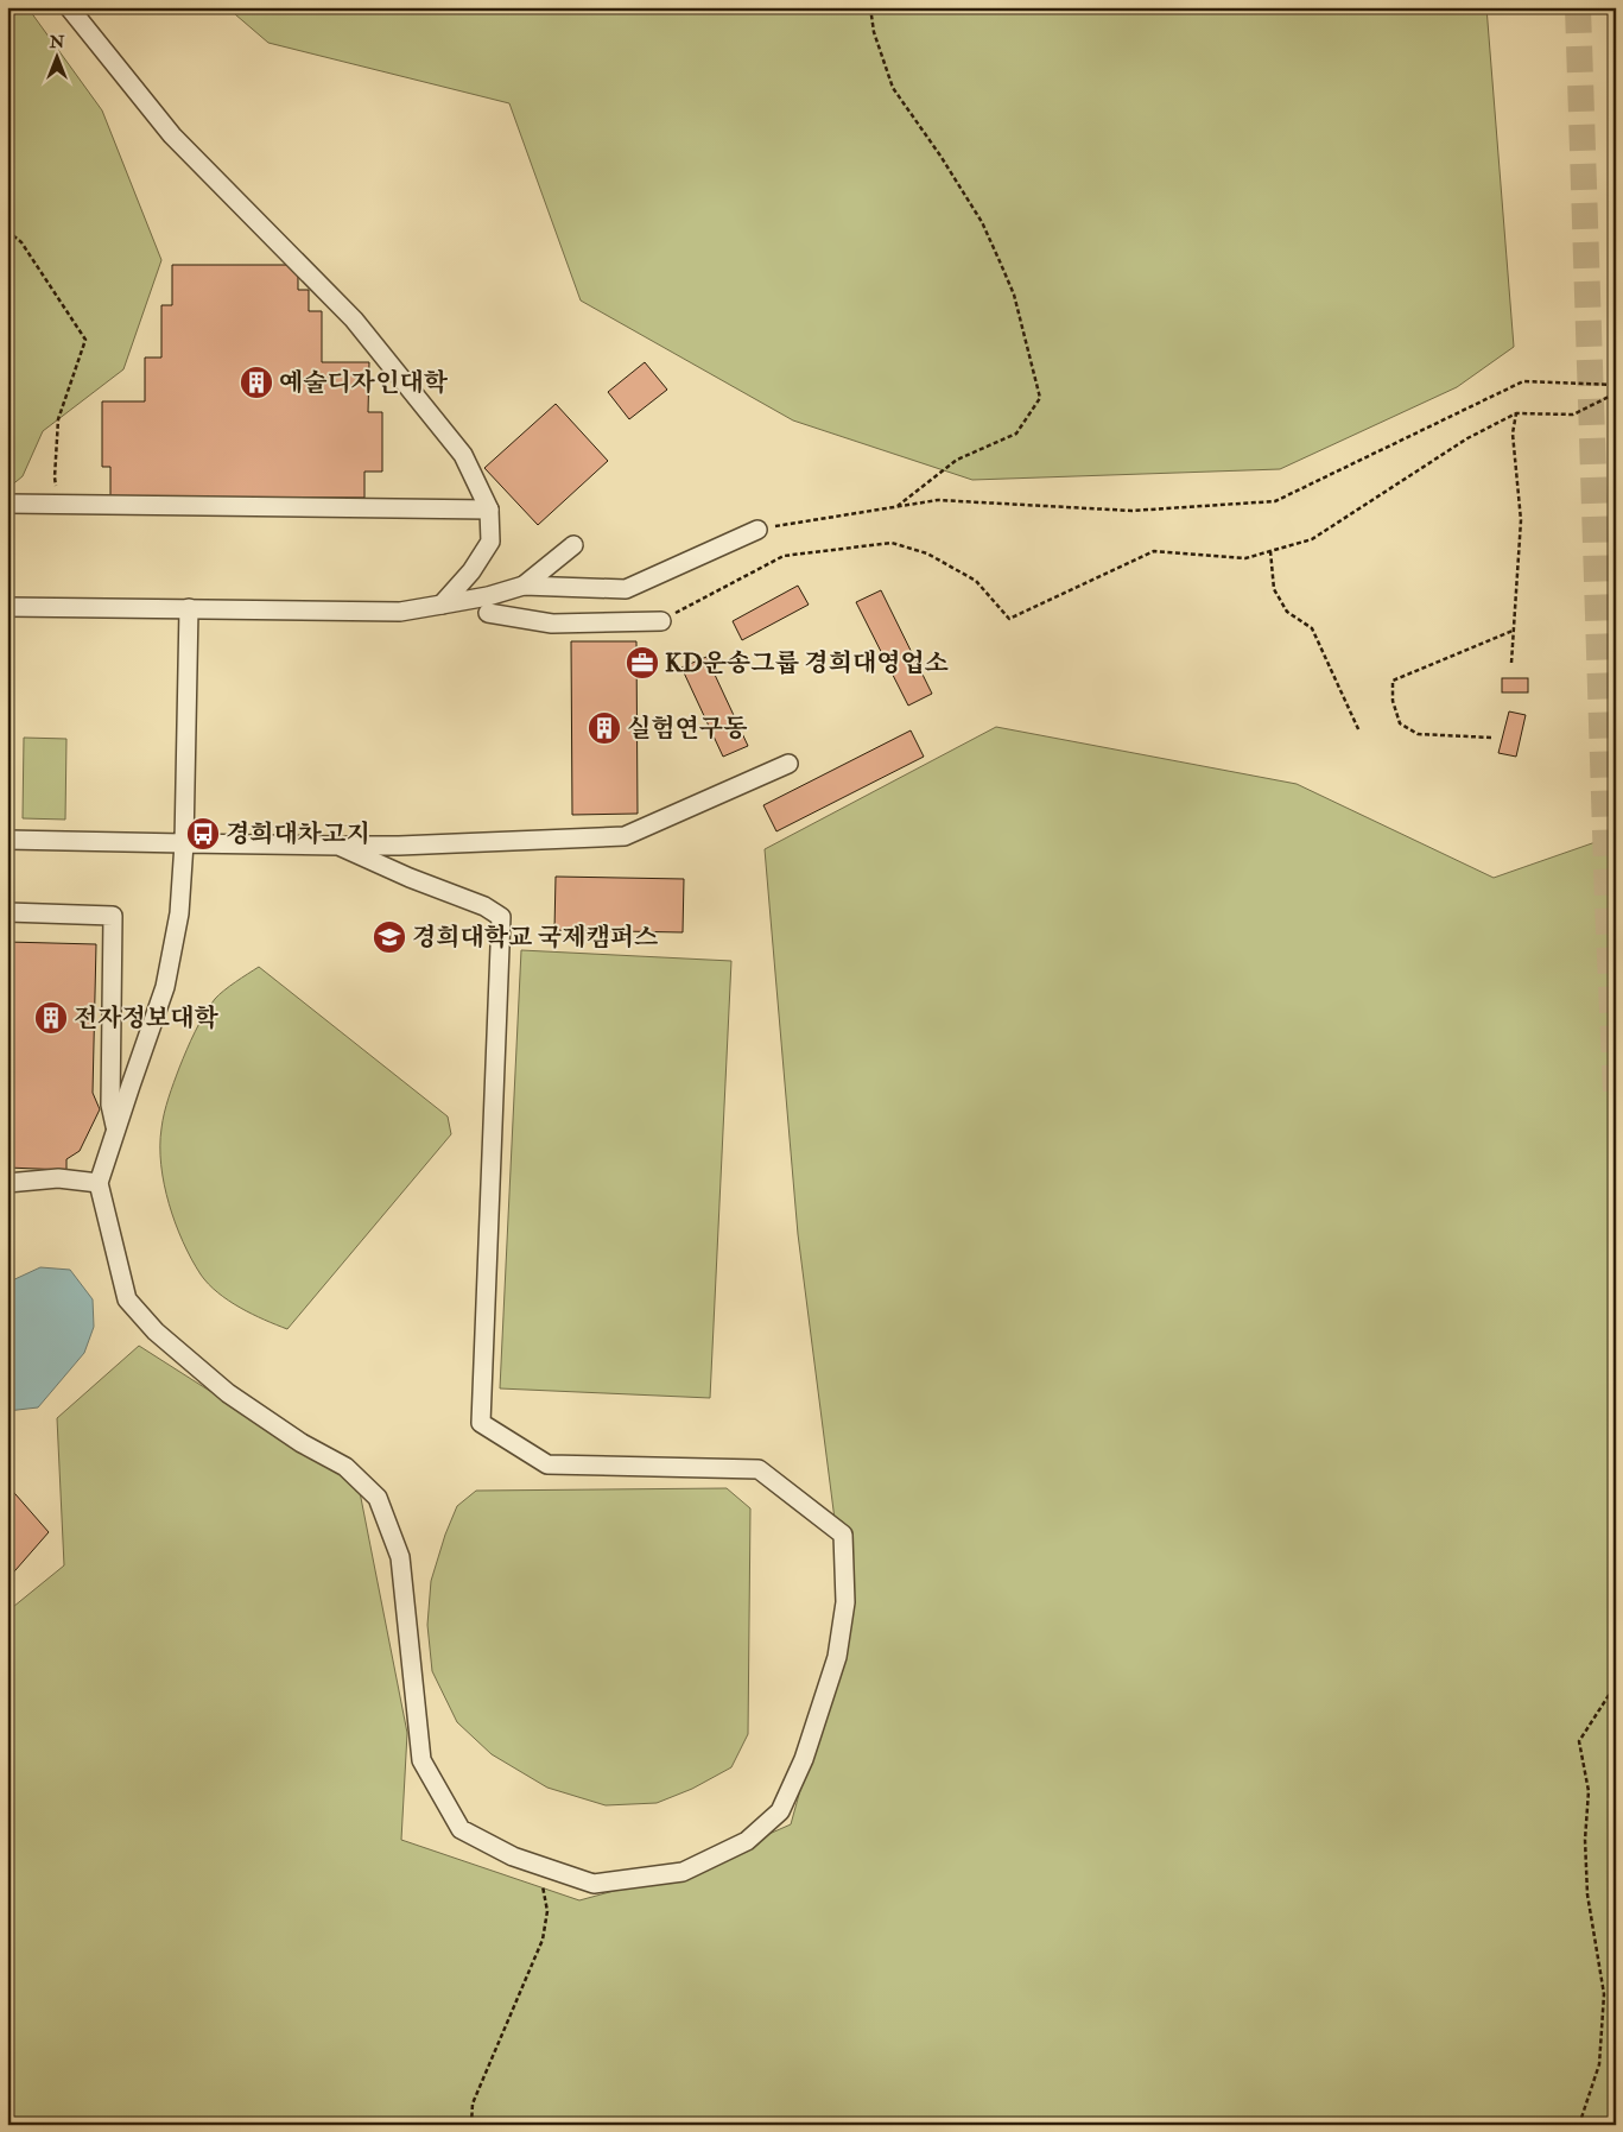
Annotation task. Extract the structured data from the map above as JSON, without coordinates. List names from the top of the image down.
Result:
{
  "places": {
    "building": ["예술디자인대학", "실험연구동", "전자정보대학"],
    "office": ["KD운송그룹 경희대영업소"],
    "bus stop": ["경희대차고지"],
    "school or university": ["경희대학교 국제캠퍼스"]
  },
  "north": "top"
}
